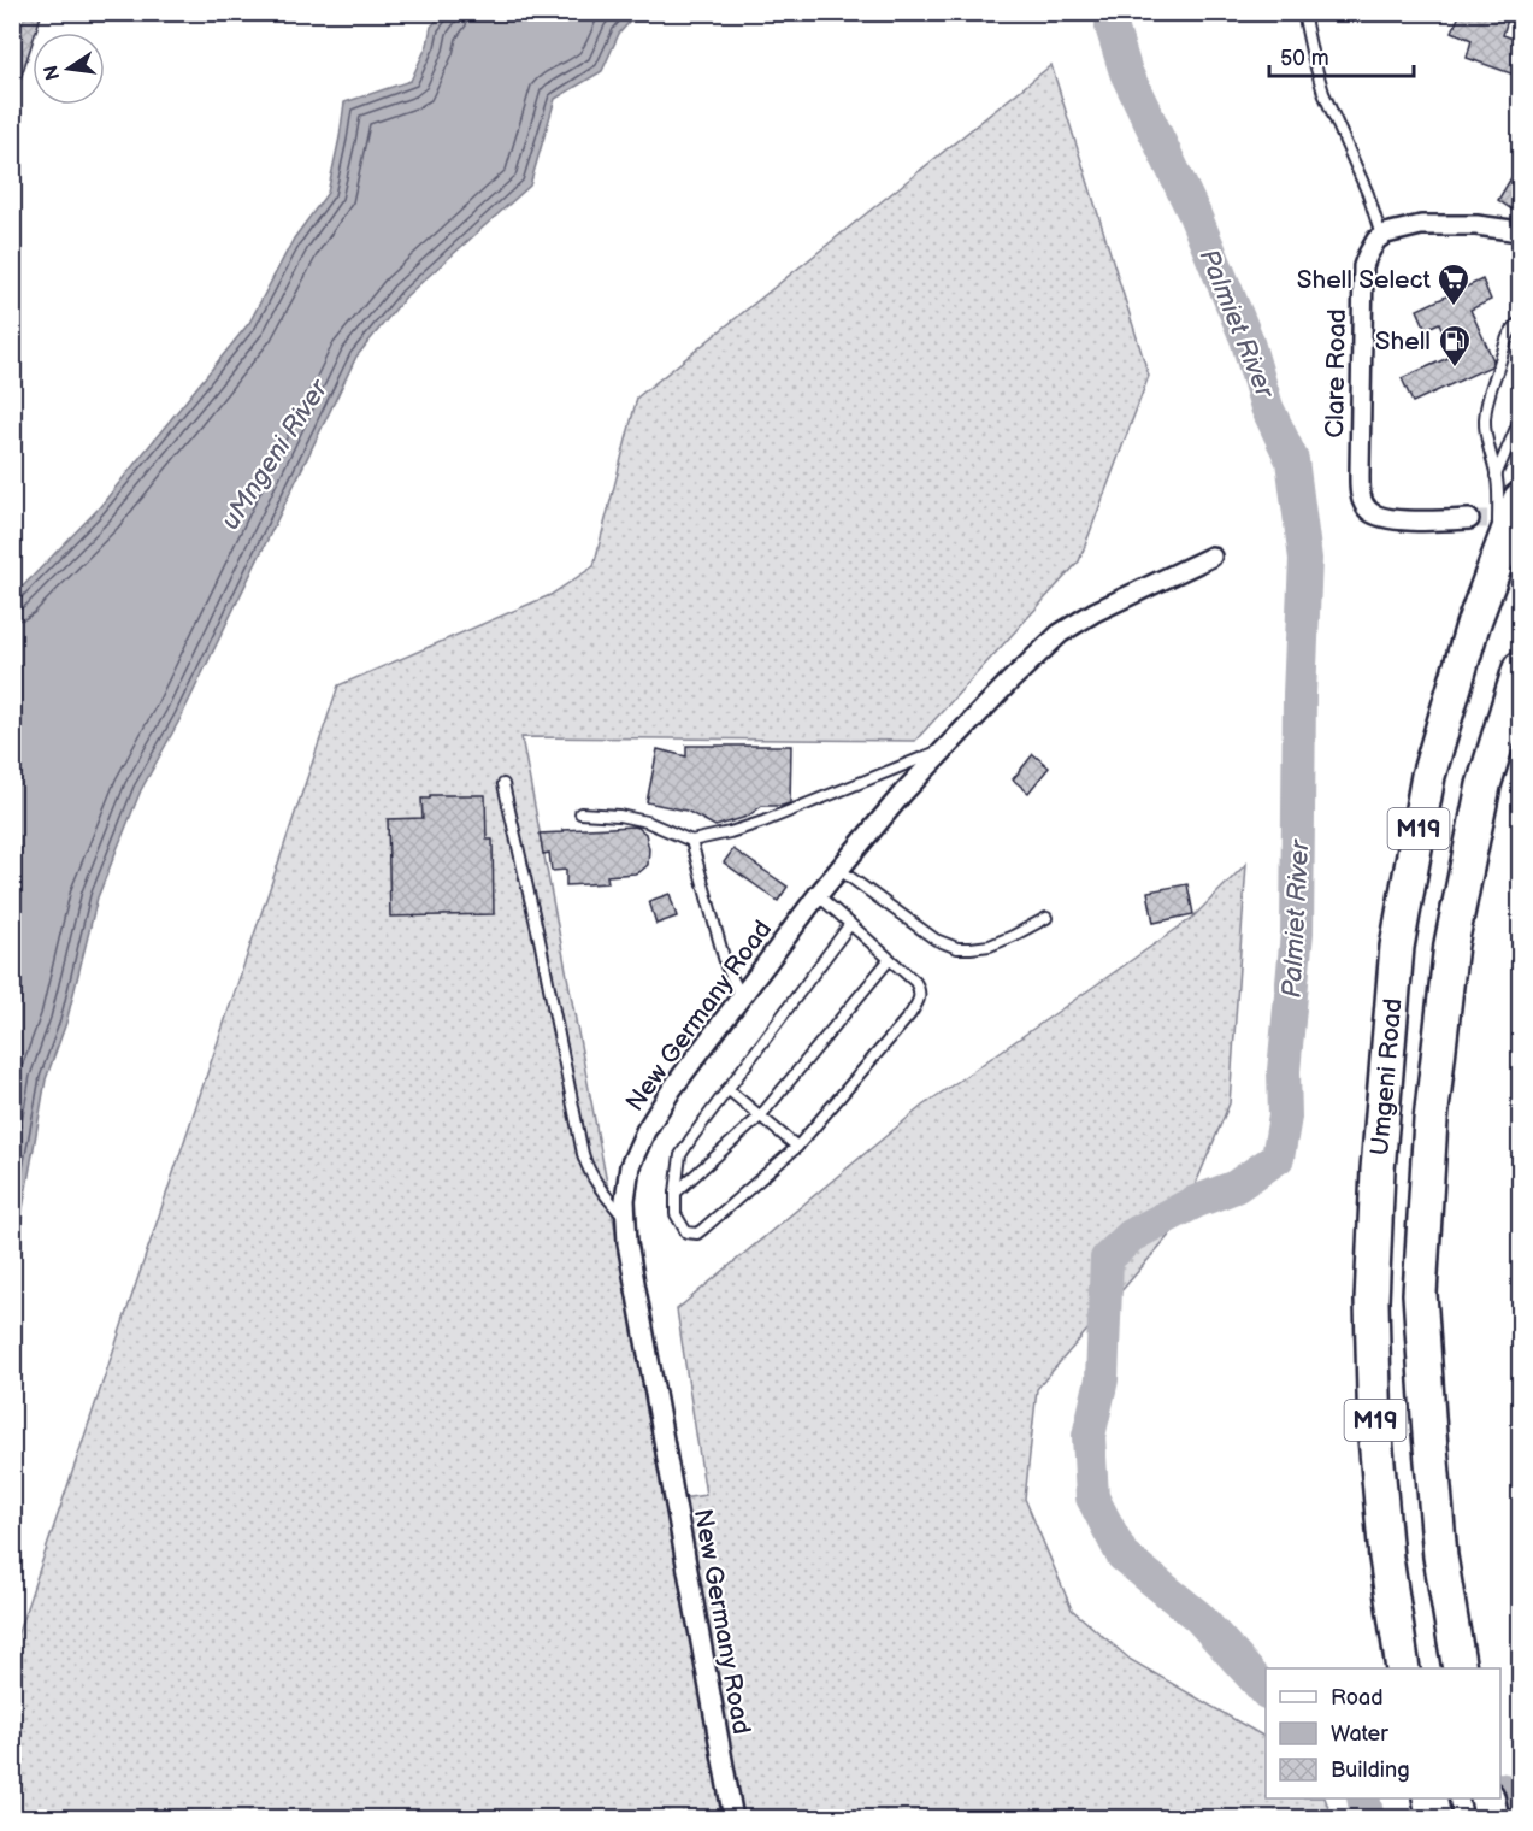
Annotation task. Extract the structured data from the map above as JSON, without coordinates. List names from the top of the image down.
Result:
{
  "streets": {
    "highway": ["M19", "Umgeni Road"],
    "street": ["Clare Road", "New Germany Road"]
  },
  "water": ["Palmiet River", "uMngeni River"],
  "places": {
    "supermarket": ["Shell Select"],
    "fuel station": ["Shell"]
  },
  "legend": ["Road", "Water", "Building"],
  "scale_bar": "50 m",
  "north": "left"
}
